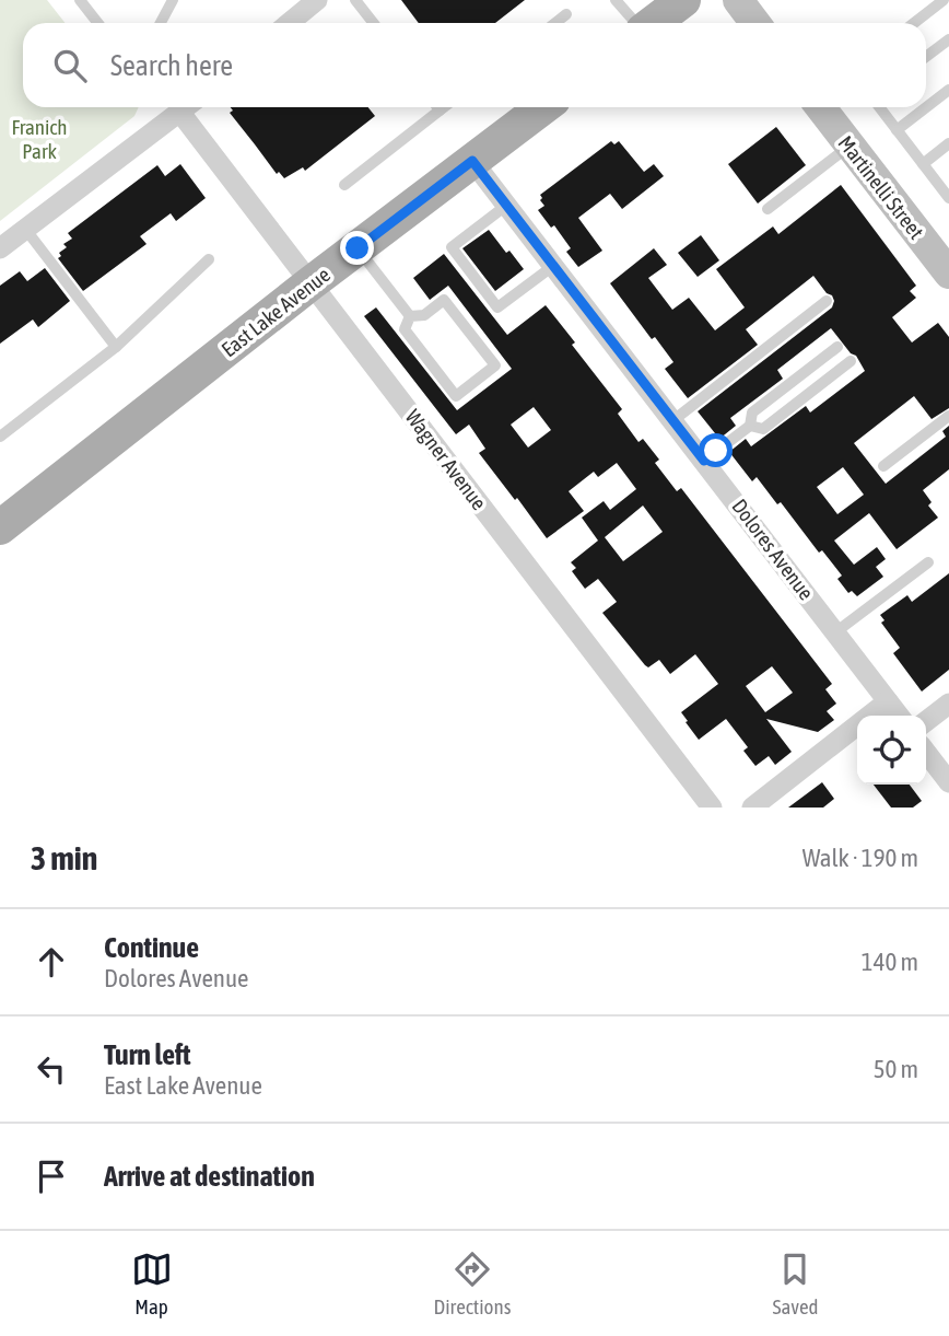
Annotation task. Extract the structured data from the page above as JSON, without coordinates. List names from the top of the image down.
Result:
{
  "streets": {
    "main road": ["East Lake Avenue"],
    "street": ["Martinelli Street", "Wagner Avenue", "Dolores Avenue"]
  },
  "crossings": [
    ["East Lake Avenue", "Wagner Avenue"],
    ["East Lake Avenue", "Dolores Avenue"]
  ],
  "parks": ["Franich Park"],
  "page": {
    "search": "Search here",
    "heading": ["3 min", "Walk · 190 m"],
    "list": [
      ["Continue", "Dolores Avenue", "140 m"],
      ["Turn left", "East Lake Avenue", "50 m"],
      "Arrive at destination"
    ],
    "nav": ["Map", "Directions", "Saved"]
  }
}
